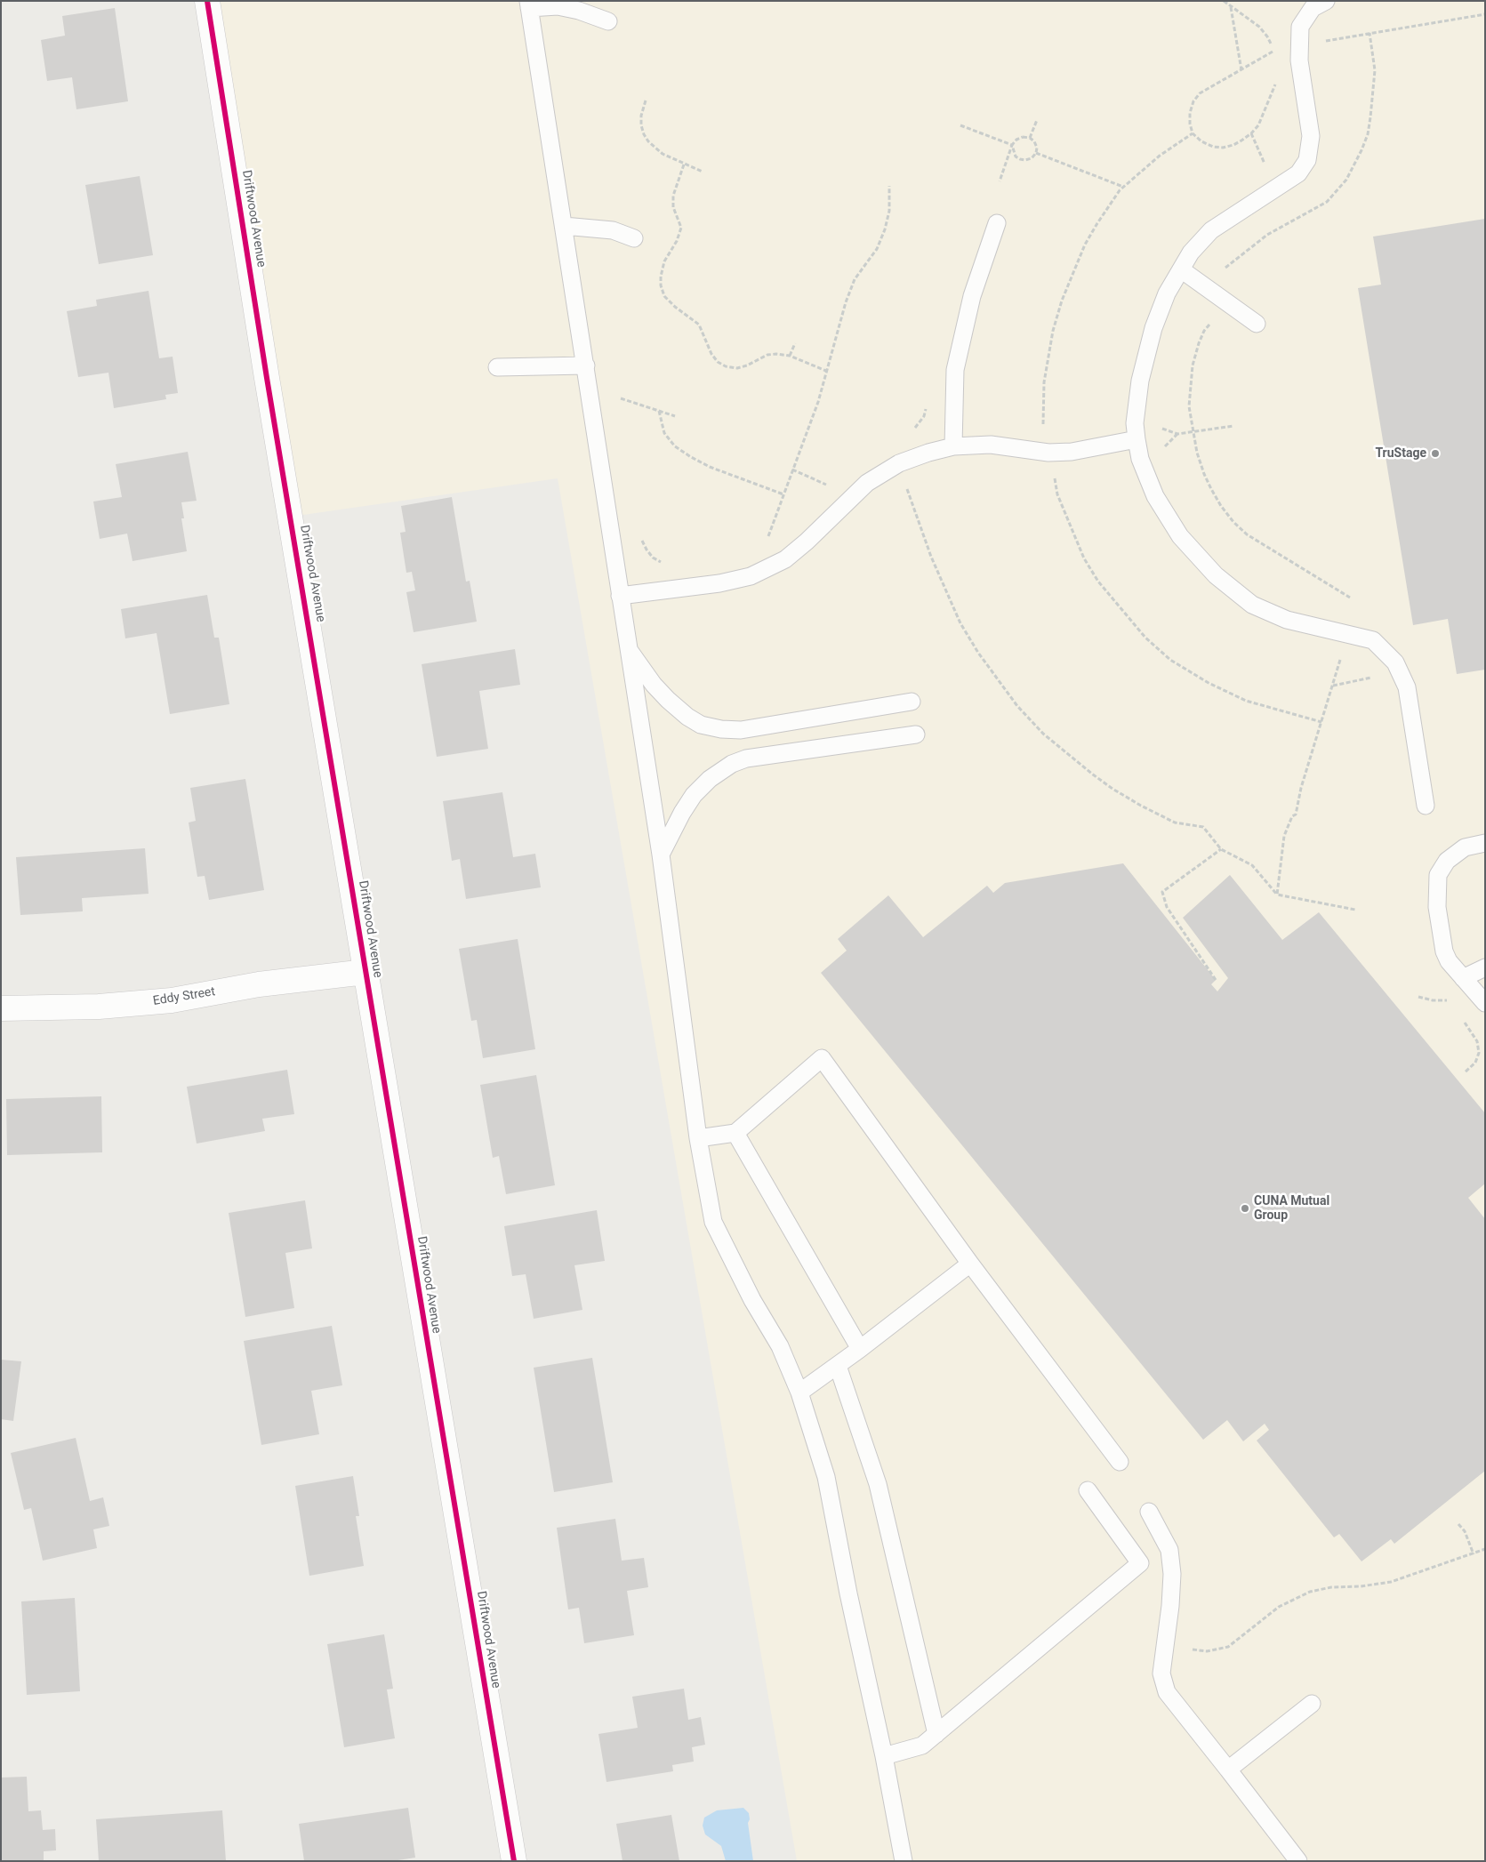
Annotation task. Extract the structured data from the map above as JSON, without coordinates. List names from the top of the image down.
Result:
{
  "streets": {
    "street": ["Driftwood Avenue", "Eddy Street"]
  },
  "crossings": [
    ["Driftwood Avenue", "Eddy Street"]
  ],
  "places": ["TruStage", "CUNA Mutual Group"]
}
